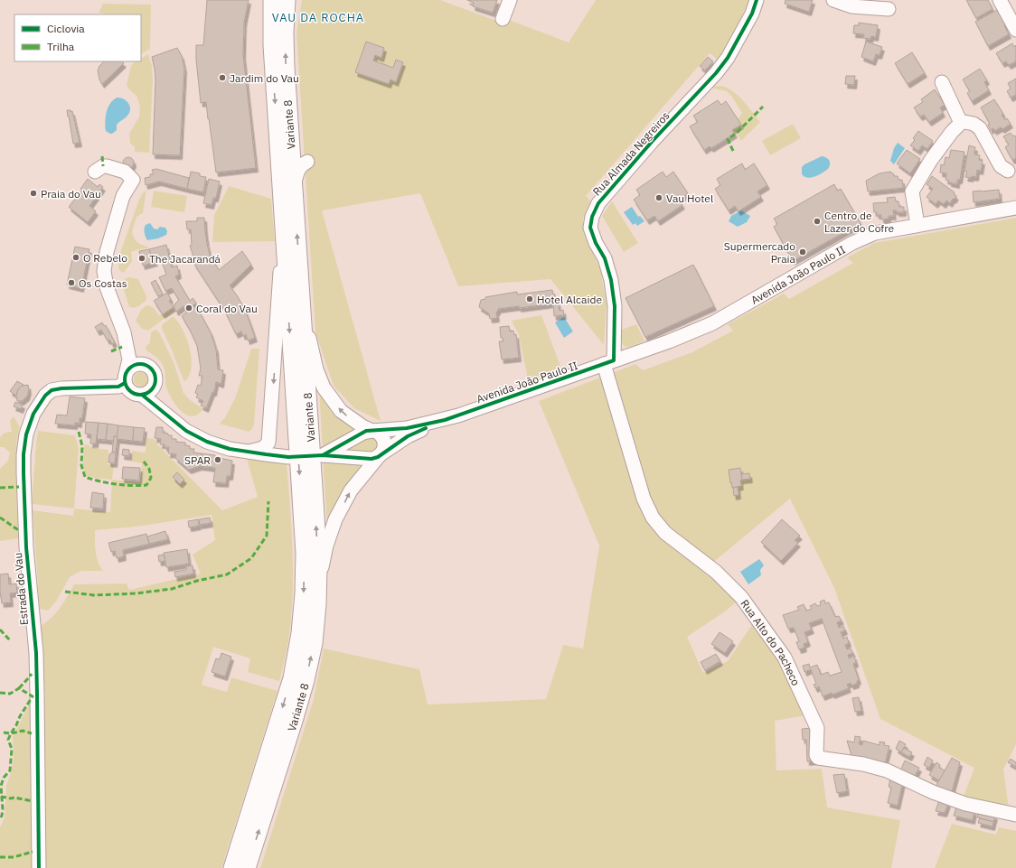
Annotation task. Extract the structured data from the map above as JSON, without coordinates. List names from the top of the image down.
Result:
{
  "streets": {
    "main road": ["Variante 8"],
    "street": [
      "Rua Almada Negreiros",
      "Avenida João Paulo II",
      "Estrada do Vau",
      "Rua Alto do Pacheco"
    ]
  },
  "crossings": [
    ["Rua Almada Negreiros", "Avenida João Paulo II"],
    ["Rua Almada Negreiros", "Rua Alto do Pacheco"],
    ["Avenida João Paulo II", "Rua Alto do Pacheco"]
  ],
  "districts": ["VAU DA ROCHA"],
  "places": [
    "Jardim do Vau",
    "Praia do Vau",
    "Vau Hotel",
    "Centro de Lazer do Cofre",
    "Supermercado Praia",
    "O Rebelo",
    "The Jacarandá",
    "Os Costas",
    "Hotel Alcaide",
    "Coral do Vau",
    "SPAR"
  ],
  "legend": ["Ciclovia", "Trilha"]
}
